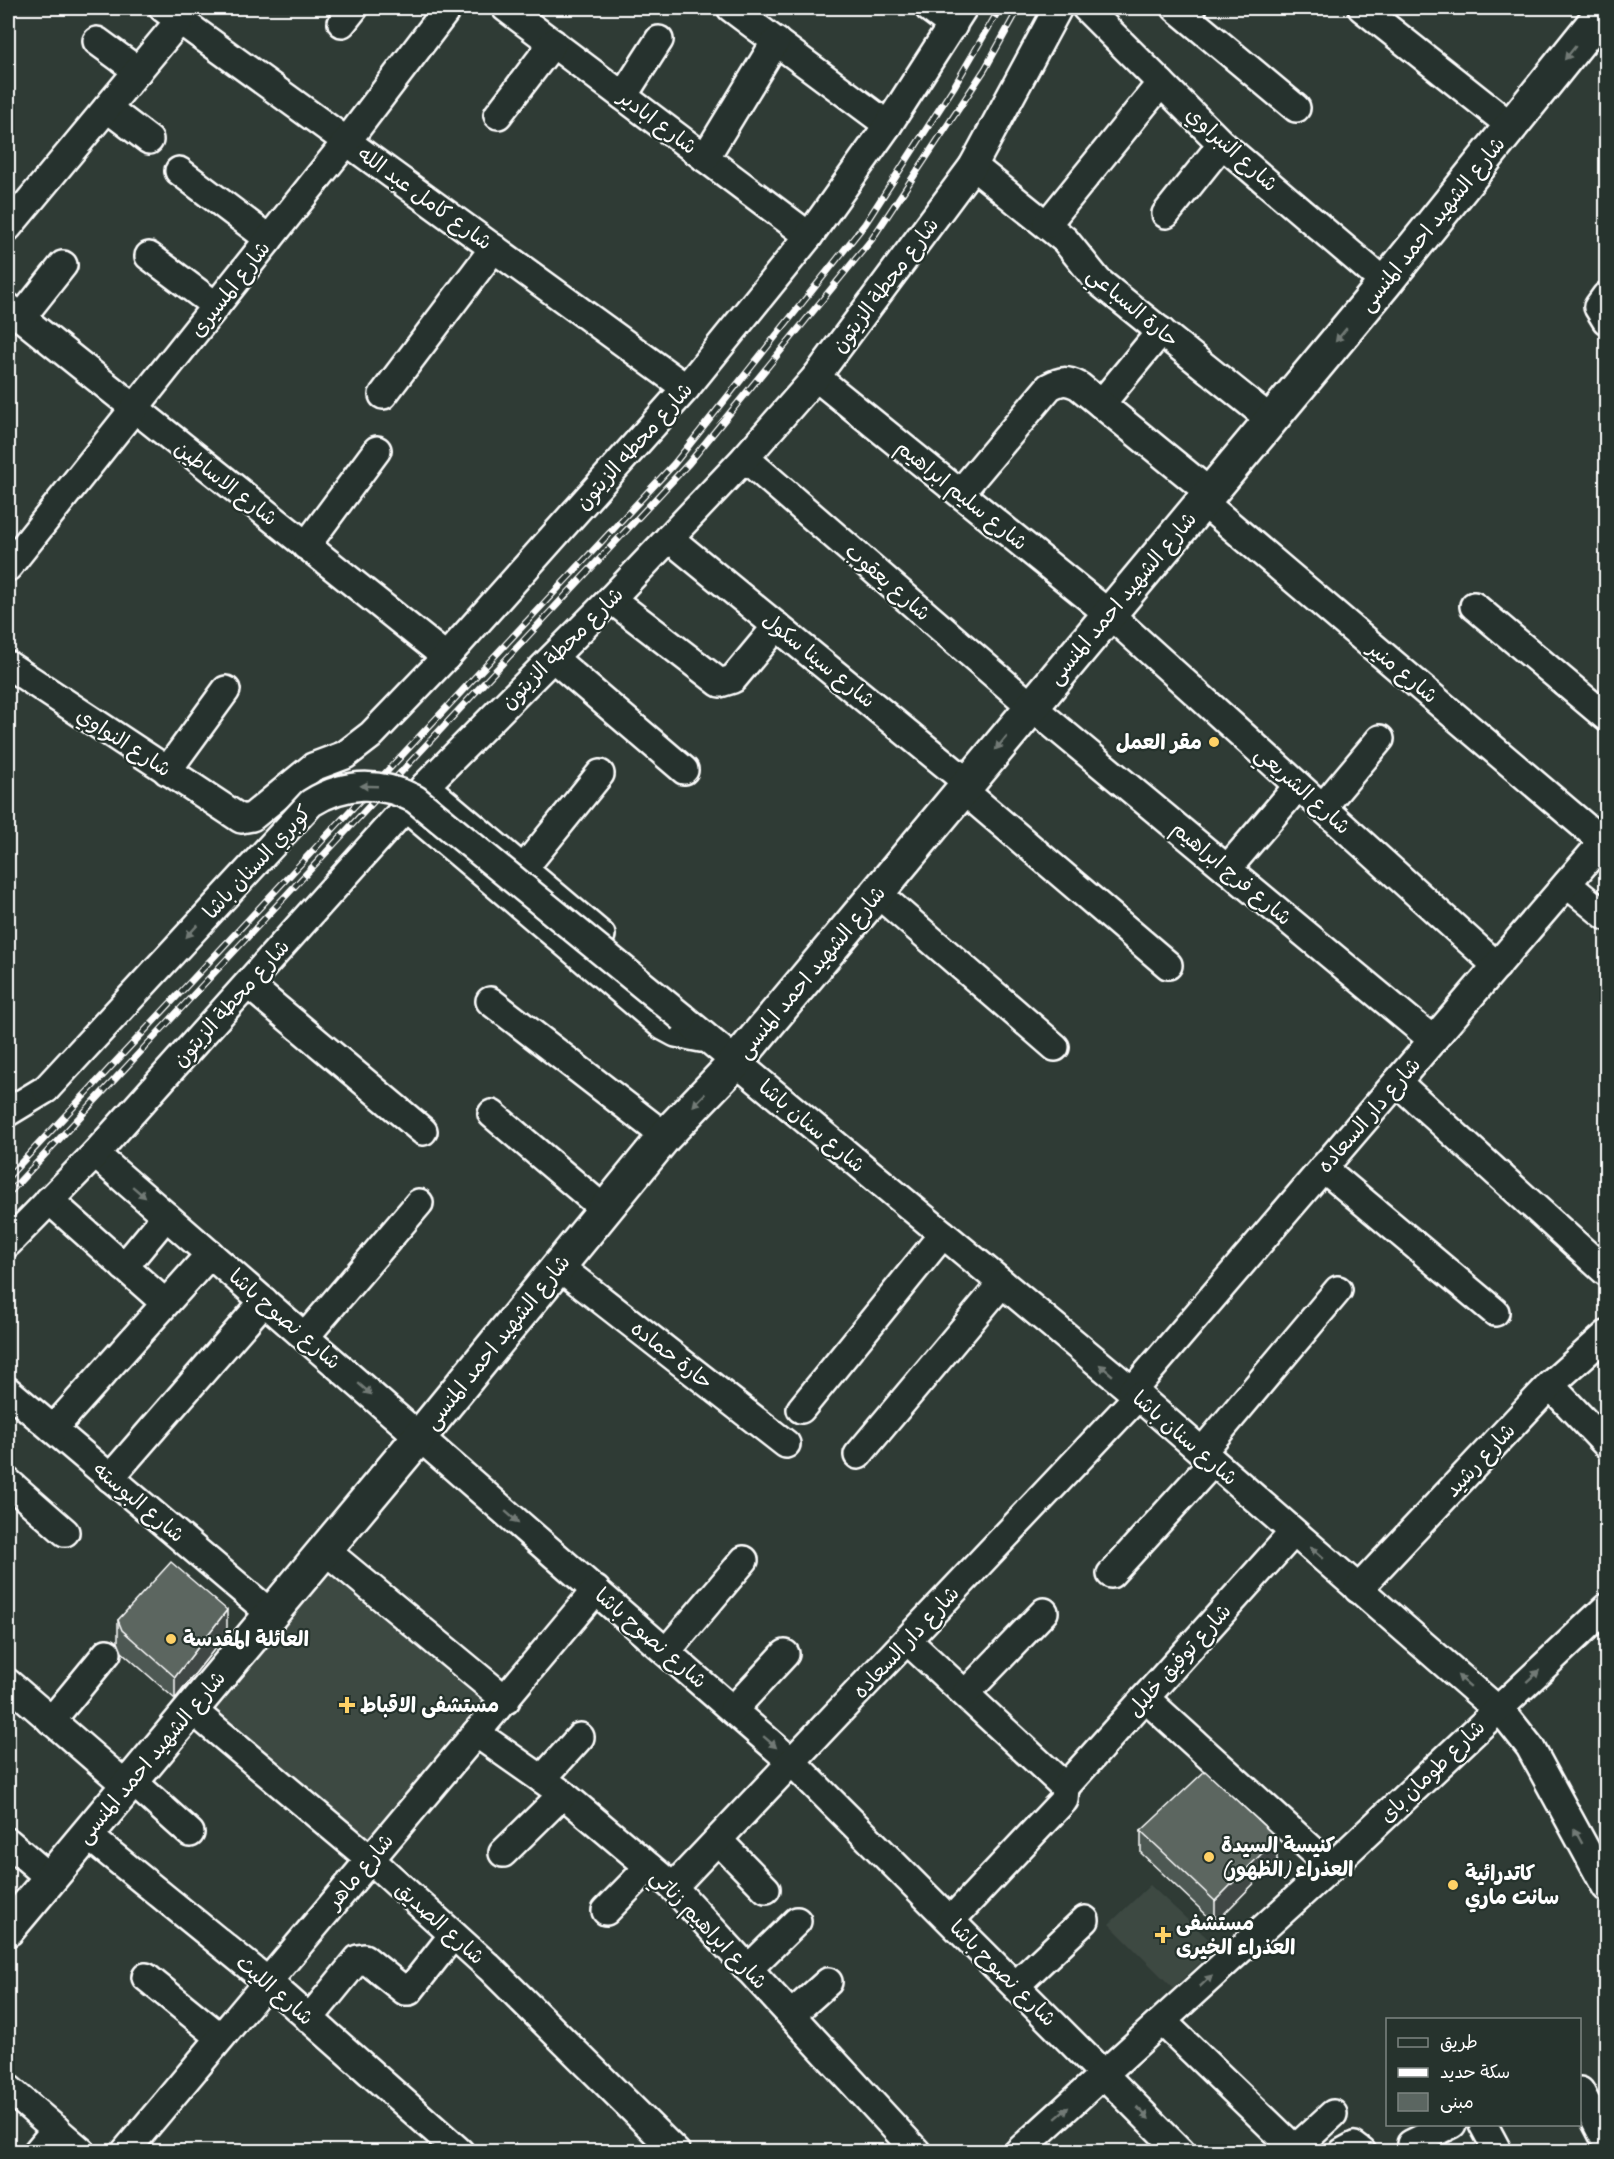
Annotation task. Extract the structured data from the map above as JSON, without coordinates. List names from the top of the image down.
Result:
{
  "streets": {
    "main road": ["شارع الشهيد احمد المنسى"],
    "street": [
      "شارع ابادير",
      "شارع النبراوي",
      "شارع كامل عبد الله",
      "شارع محطة الزيتون",
      "شارع المسيرى",
      "حارة السباعي",
      "شارع محطه الزيتون",
      "شارع الاساطين",
      "شارع سليم ابراهيم",
      "شارع يعقوب",
      "شارع سينا سكول",
      "شارع منير",
      "شارع النواوي",
      "شارع الشريعي",
      "كوبري السنان باشا",
      "شارع فرج ابراهيم",
      "شارع دار السعاده",
      "شارع سنان باشا",
      "شارع نصوح باشا",
      "حارة حماده",
      "شارع رشيد",
      "شارع البوسته",
      "شارع توفيق خليل",
      "شارع طومان باى",
      "شارع ماهر",
      "شارع الصديق",
      "شارع ابراهيم زناتي",
      "شارع الليث"
    ]
  },
  "crossings": [
    ["شارع ابادير", "شارع محطه الزيتون"],
    ["شارع النبراوي", "شارع الشهيد احمد المنسى"],
    ["شارع كامل عبد الله", "شارع المسيرى"],
    ["شارع كامل عبد الله", "شارع محطه الزيتون"],
    ["شارع الشهيد احمد المنسى", "حارة السباعي"],
    ["شارع الشهيد احمد المنسى", "شارع سليم ابراهيم"],
    ["شارع الشهيد احمد المنسى", "شارع يعقوب"],
    ["شارع الشهيد احمد المنسى", "شارع سينا سكول"],
    ["شارع الشهيد احمد المنسى", "شارع منير"],
    ["شارع الشهيد احمد المنسى", "شارع الشريعي"],
    ["شارع الشهيد احمد المنسى", "شارع فرج ابراهيم"],
    ["شارع الشهيد احمد المنسى", "شارع سنان باشا"],
    ["شارع الشهيد احمد المنسى", "شارع نصوح باشا"],
    ["شارع الشهيد احمد المنسى", "حارة حماده"],
    ["شارع الشهيد احمد المنسى", "شارع البوسته"],
    ["شارع الشهيد احمد المنسى", "شارع الصديق"],
    ["شارع الشهيد احمد المنسى", "شارع الليث"],
    ["شارع محطة الزيتون", "حارة السباعي"],
    ["شارع محطة الزيتون", "شارع سليم ابراهيم"],
    ["شارع محطة الزيتون", "شارع يعقوب"],
    ["شارع محطة الزيتون", "شارع سينا سكول"],
    ["شارع محطة الزيتون", "شارع سنان باشا"],
    ["شارع محطة الزيتون", "شارع نصوح باشا"],
    ["شارع المسيرى", "شارع الاساطين"],
    ["شارع محطه الزيتون", "شارع الاساطين"],
    ["شارع محطه الزيتون", "شارع النواوي"],
    ["شارع سليم ابراهيم", "شارع منير"],
    ["شارع سليم ابراهيم", "شارع الشريعي"],
    ["شارع يعقوب", "شارع فرج ابراهيم"],
    ["شارع منير", "شارع دار السعاده"],
    ["شارع الشريعي", "شارع دار السعاده"],
    ["كوبري السنان باشا", "شارع سنان باشا"],
    ["شارع فرج ابراهيم", "شارع دار السعاده"],
    ["شارع دار السعاده", "شارع سنان باشا"],
    ["شارع دار السعاده", "شارع نصوح باشا"],
    ["شارع دار السعاده", "شارع ابراهيم زناتي"],
    ["شارع سنان باشا", "شارع رشيد"],
    ["شارع سنان باشا", "شارع توفيق خليل"],
    ["شارع سنان باشا", "شارع طومان باى"],
    ["شارع نصوح باشا", "شارع توفيق خليل"],
    ["شارع نصوح باشا", "شارع طومان باى"],
    ["شارع نصوح باشا", "شارع ماهر"],
    ["شارع ماهر", "شارع الصديق"],
    ["شارع ماهر", "شارع ابراهيم زناتي"],
    ["شارع ماهر", "شارع الليث"]
  ],
  "one_way": ["شارع طومان باى"],
  "places": {
    "other": [
      "مقر العمل",
      "العائلة المقدسة",
      "كنيسة السيدة العذراء (الظهور)",
      "كاتدرائية سانت ماري"
    ],
    "health": ["مستشفى الاقباط", "مستشفى العذراء الخيرى"]
  },
  "legend": ["طريق", "سكة حديد", "مبنى"]
}
